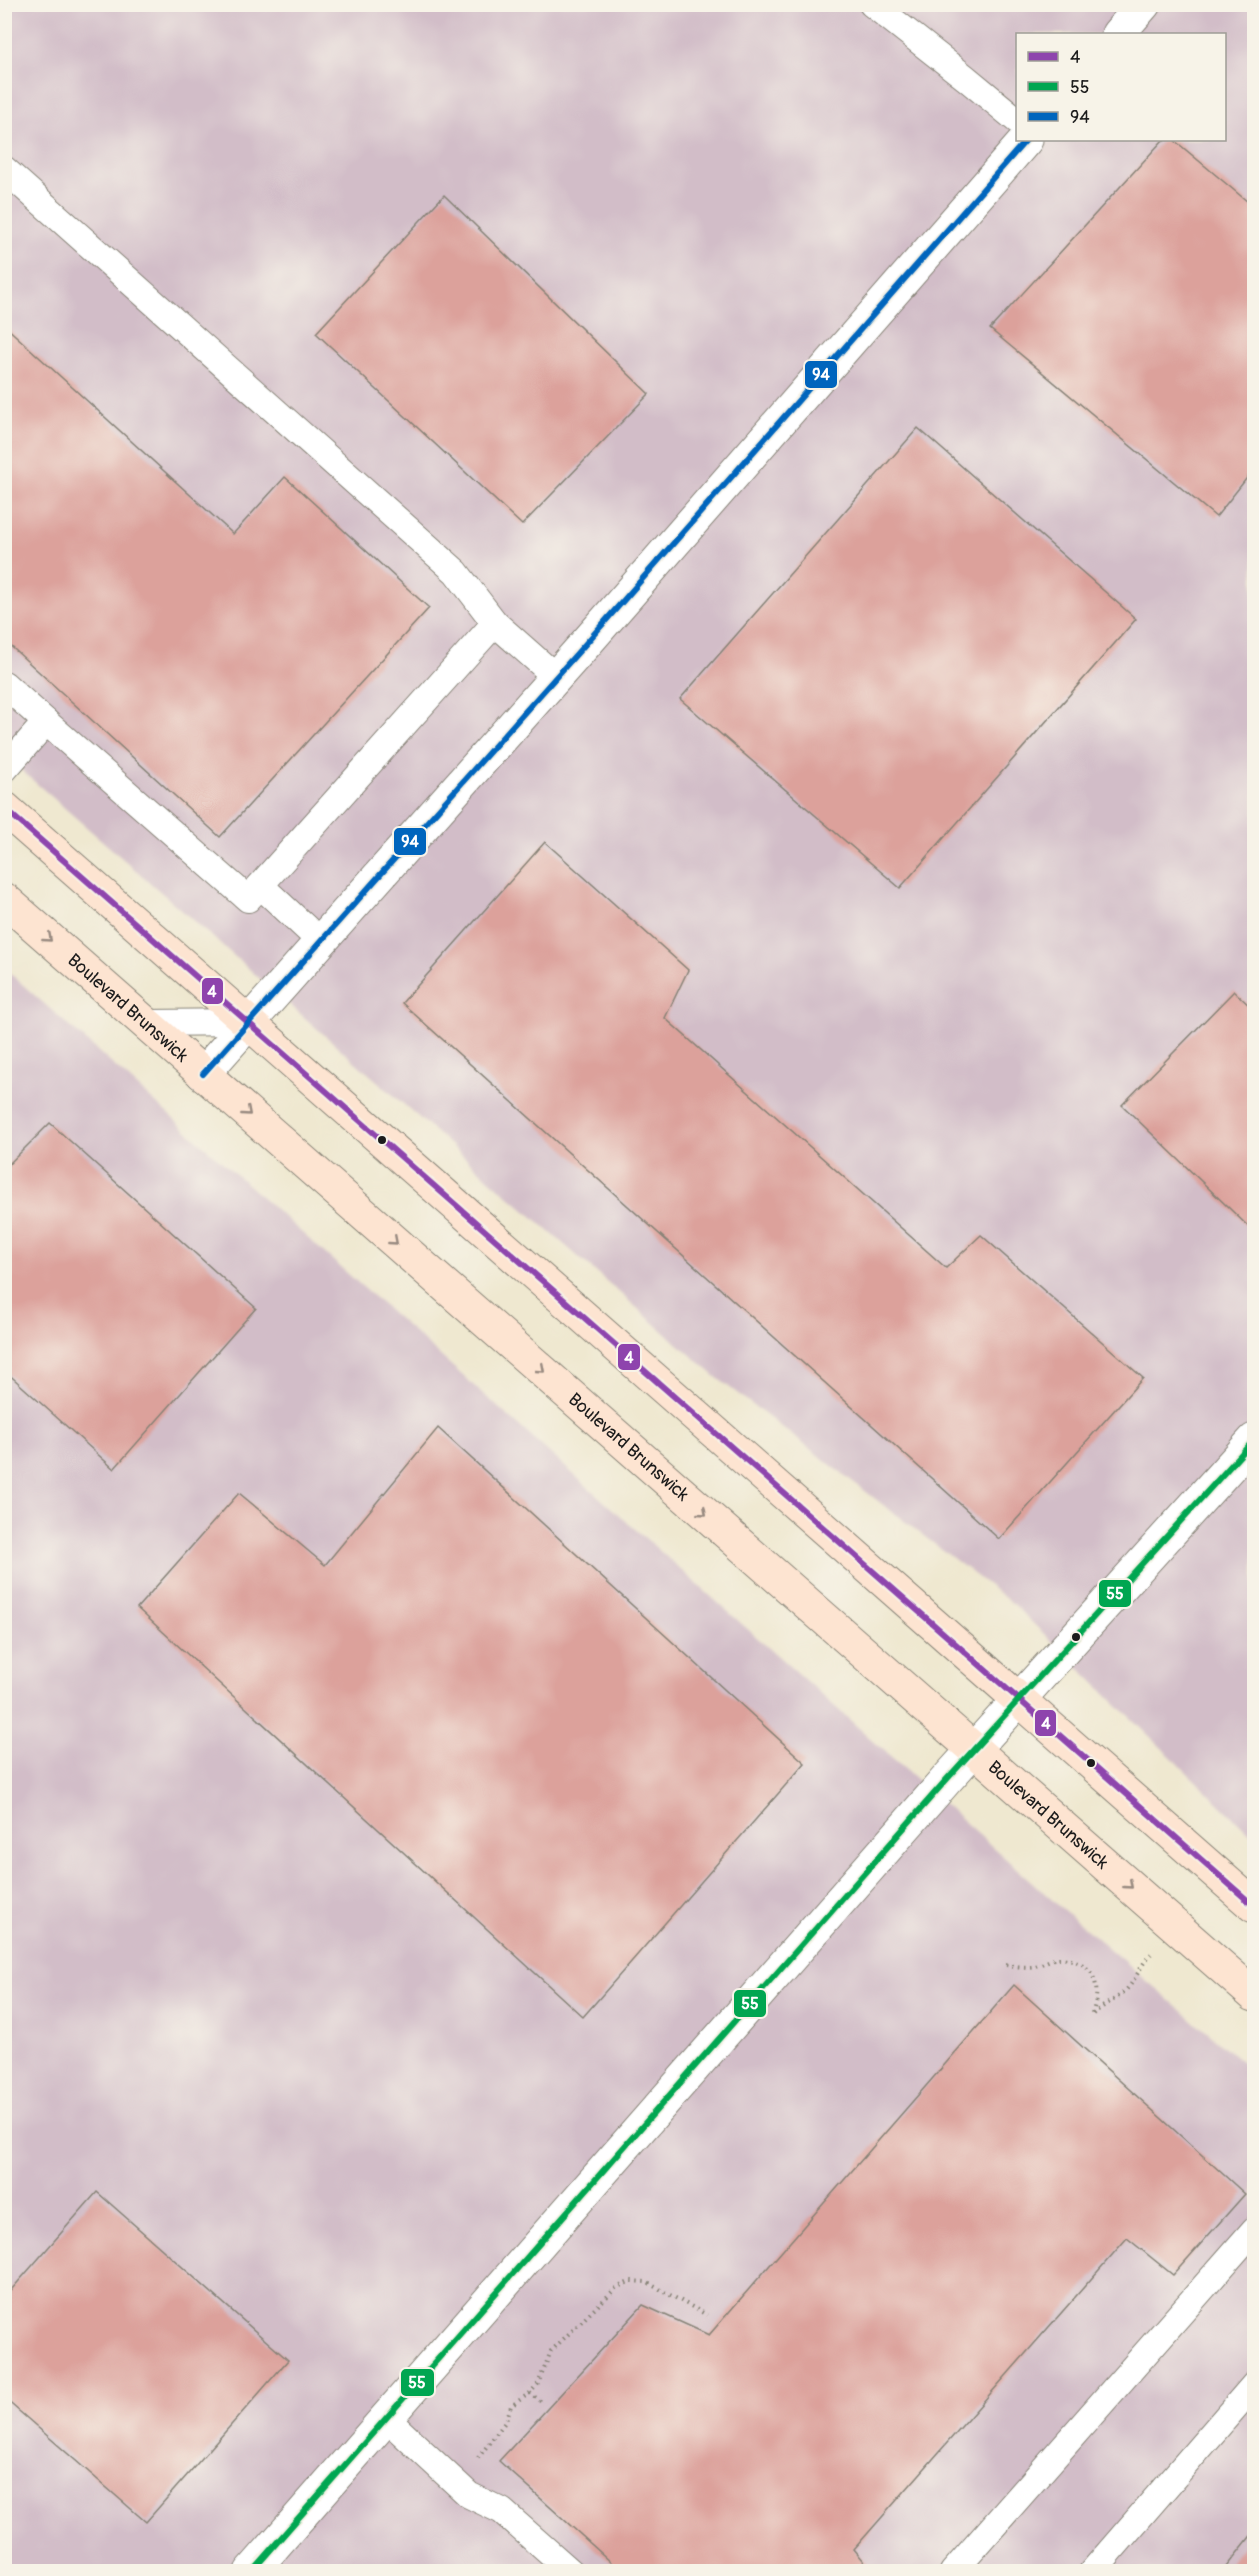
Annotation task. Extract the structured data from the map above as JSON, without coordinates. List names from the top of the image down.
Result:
{
  "streets": {
    "street": ["Boulevard Brunswick"]
  },
  "lines": ["transit line 94", "transit line 4", "transit line 55"],
  "legend": ["4", "55", "94"]
}
